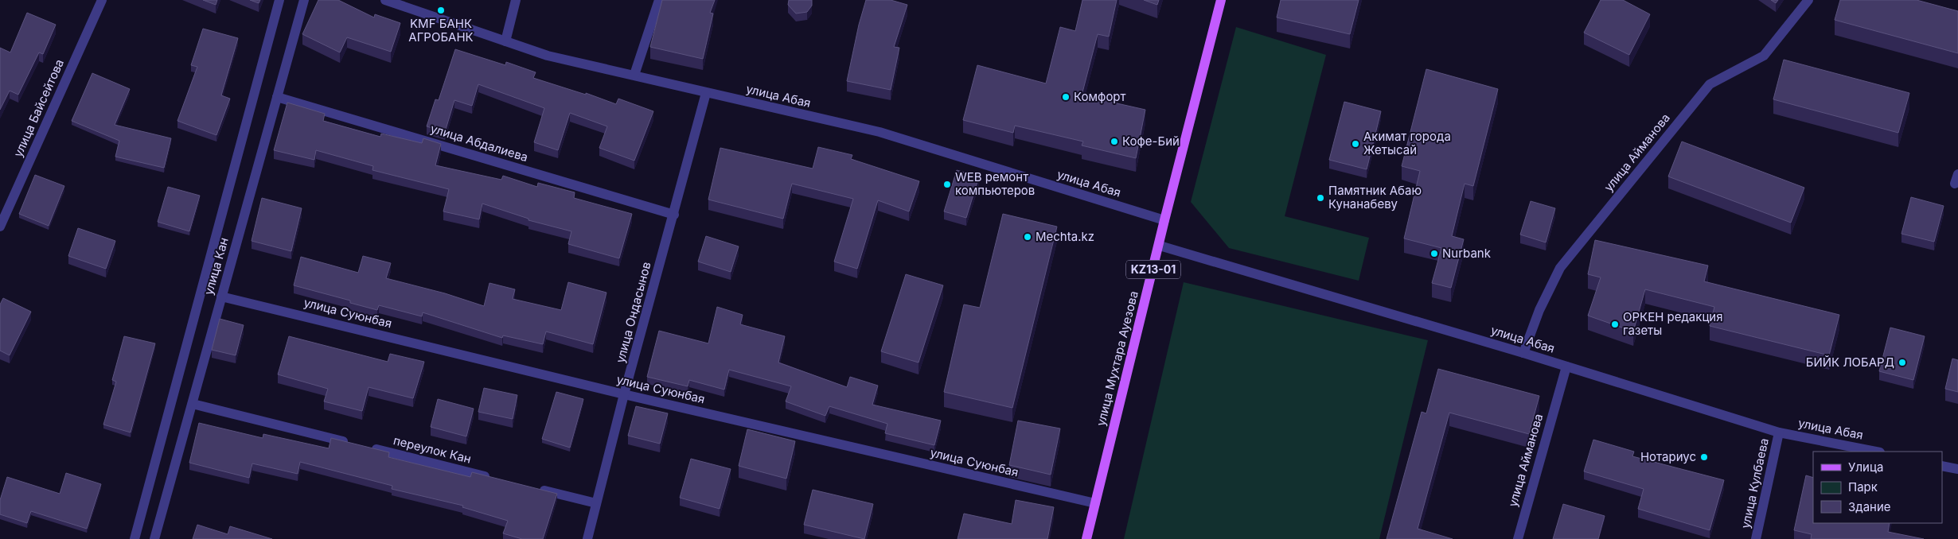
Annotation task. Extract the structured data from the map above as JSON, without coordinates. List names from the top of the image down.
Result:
{
  "streets": {
    "main road": ["KZ13-01", "улица Мухтара Ауезова"],
    "street": [
      "улица Абая",
      "улица Байсейтова",
      "улица Абдалиева",
      "улица Айманова",
      "улица Кан",
      "улица Ондасынов",
      "улица Суюнбая",
      "переулок Кан",
      "улица Кулбаева"
    ]
  },
  "crossings": [
    ["улица Абая", "улица Айманова"],
    ["улица Абая", "улица Ондасынов"],
    ["улица Абая", "улица Мухтара Ауезова"],
    ["улица Абая", "улица Кулбаева"],
    ["улица Абдалиева", "улица Кан"],
    ["улица Абдалиева", "улица Ондасынов"],
    ["улица Кан", "улица Суюнбая"],
    ["улица Ондасынов", "улица Суюнбая"],
    ["улица Суюнбая", "улица Мухтара Ауезова"]
  ],
  "places": [
    "KMF БАНК АГРОБАНК",
    "Комфорт",
    "Кофе-Бий",
    "Акимат города Жетысай",
    "WEB ремонт компьютеров",
    "Памятник Абаю Кунанабеву",
    "Mechta.kz",
    "Nurbank",
    "ОРКЕН редакция газеты",
    "БИЙК ЛОБАРД",
    "Нотариус"
  ],
  "legend": ["Улица", "Парк", "Здание"]
}
